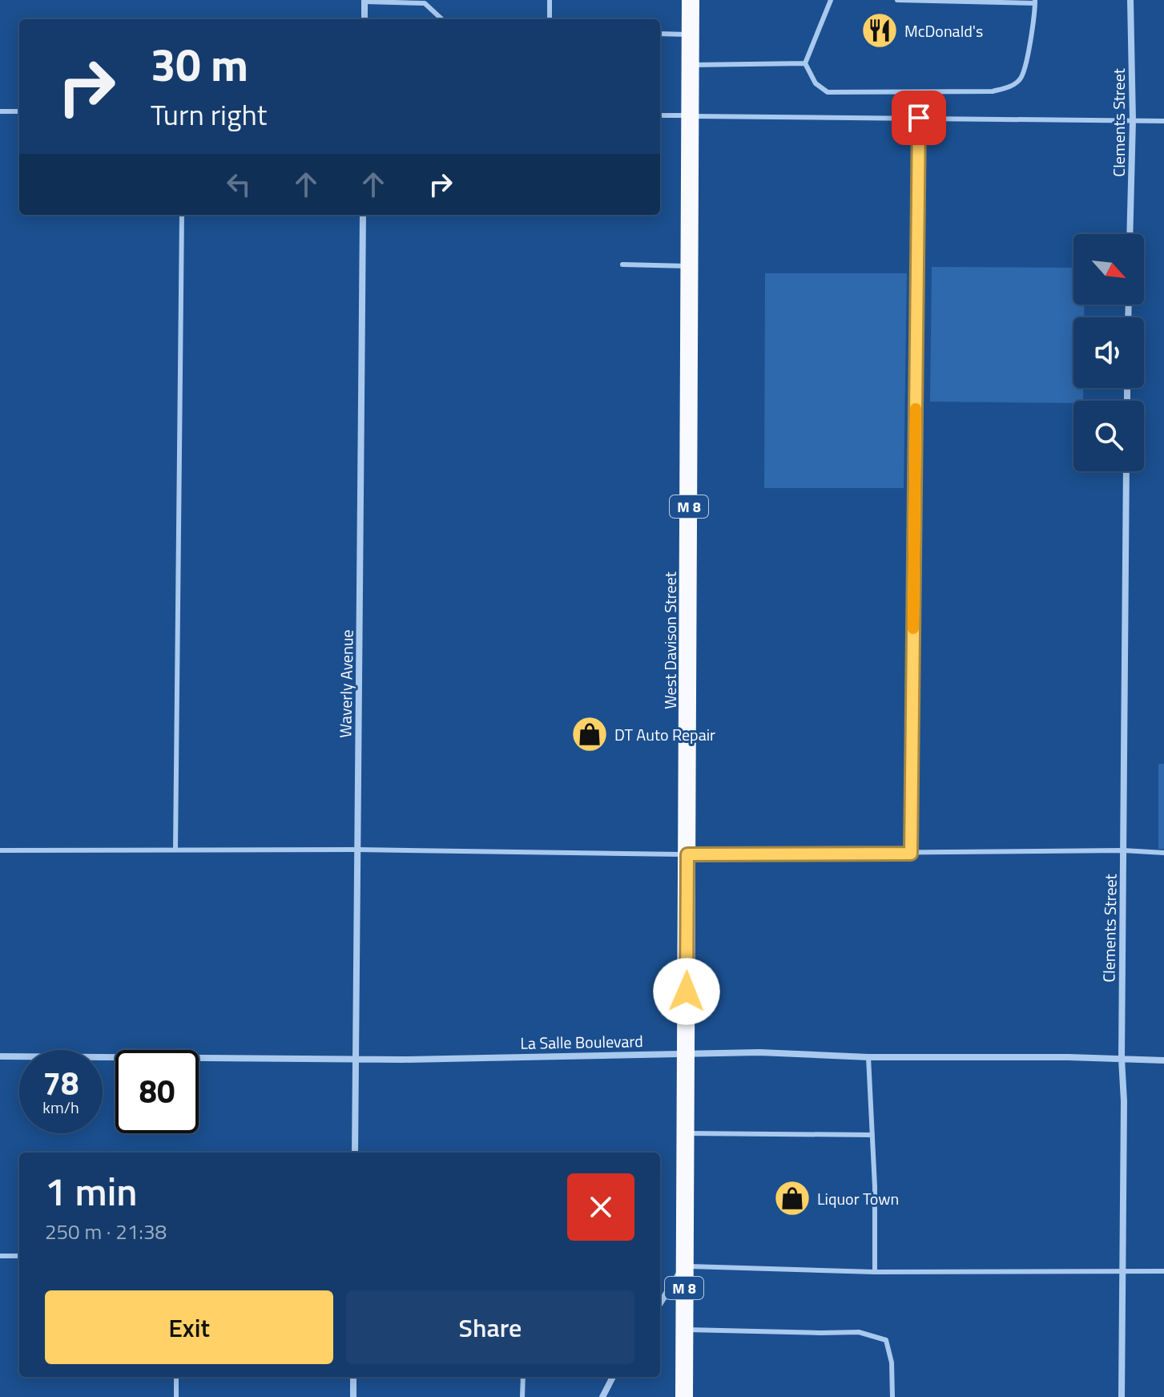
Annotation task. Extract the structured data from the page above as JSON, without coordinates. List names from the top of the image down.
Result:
{
  "streets": {
    "highway": ["M 8", "West Davison Street"],
    "street": ["Clements Street", "Waverly Avenue", "La Salle Boulevard"]
  },
  "crossings": [
    ["Clements Street", "La Salle Boulevard"],
    ["West Davison Street", "La Salle Boulevard"],
    ["Waverly Avenue", "La Salle Boulevard"]
  ],
  "places": {
    "restaurant": ["McDonald's"],
    "shop": ["DT Auto Repair", "Liquor Town"]
  },
  "north": "bottom right",
  "page": {
    "turn": ["30 m", "Turn right"],
    "speed": "78 km/h",
    "limit": "80",
    "heading": ["1 min", "250 m · 21:38"],
    "buttons": ["Exit", "Share"]
  }
}
